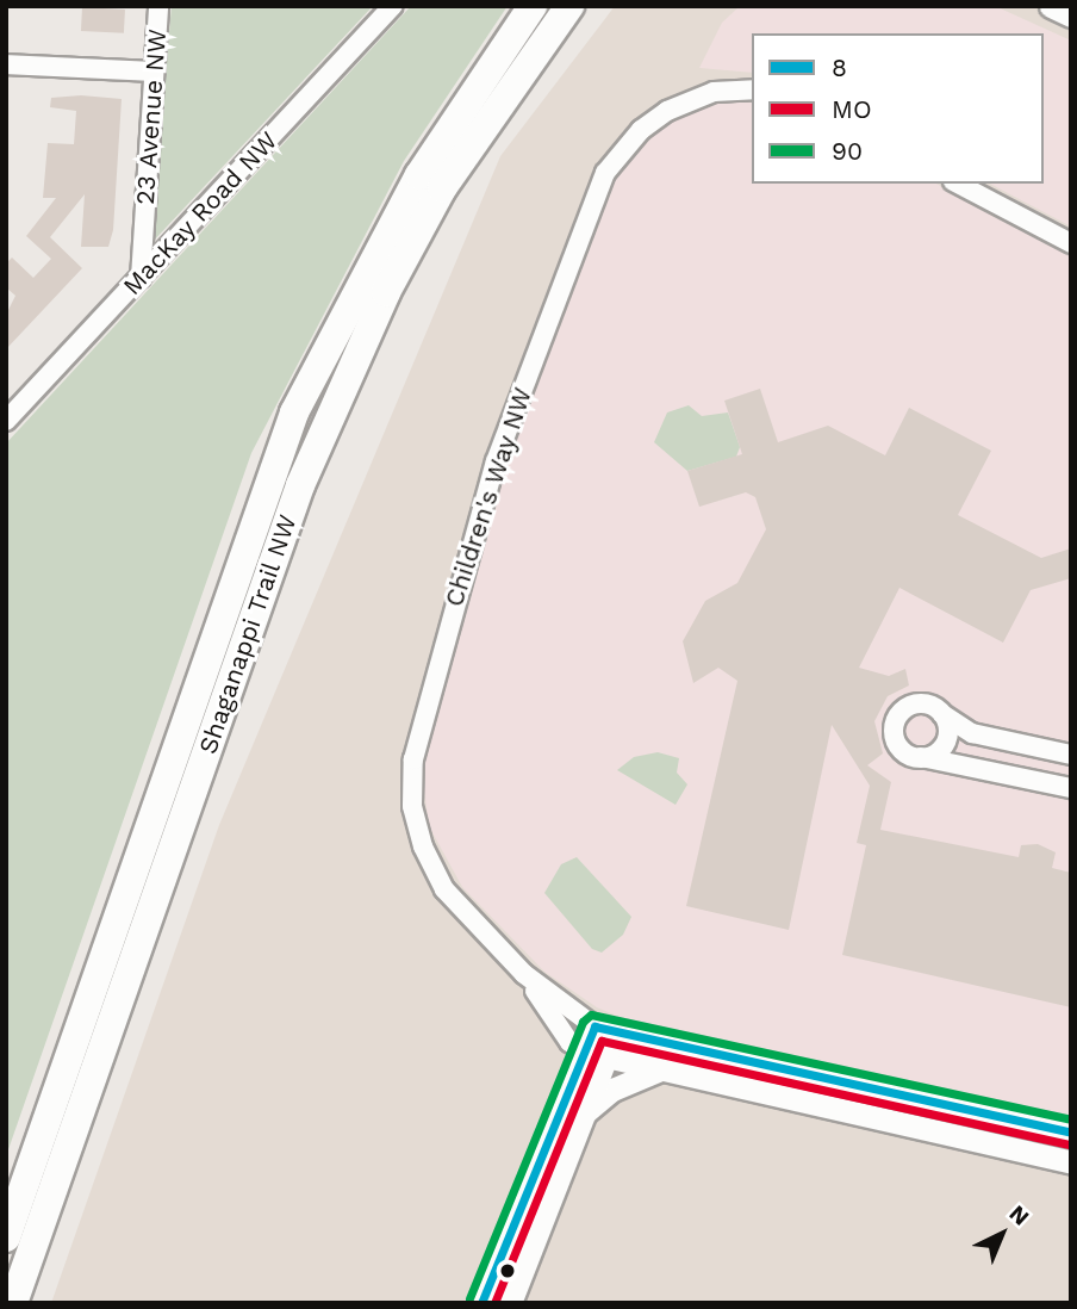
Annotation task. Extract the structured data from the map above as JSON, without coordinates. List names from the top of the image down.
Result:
{
  "streets": {
    "main road": ["Shaganappi Trail NW"],
    "street": ["23 Avenue NW", "MacKay Road NW", "Children's Way NW"]
  },
  "crossings": [
    ["23 Avenue NW", "MacKay Road NW"]
  ],
  "lines": ["transit line 90", "transit line 8", "transit line MO"],
  "legend": ["8", "MO", "90"],
  "north": "top right"
}
